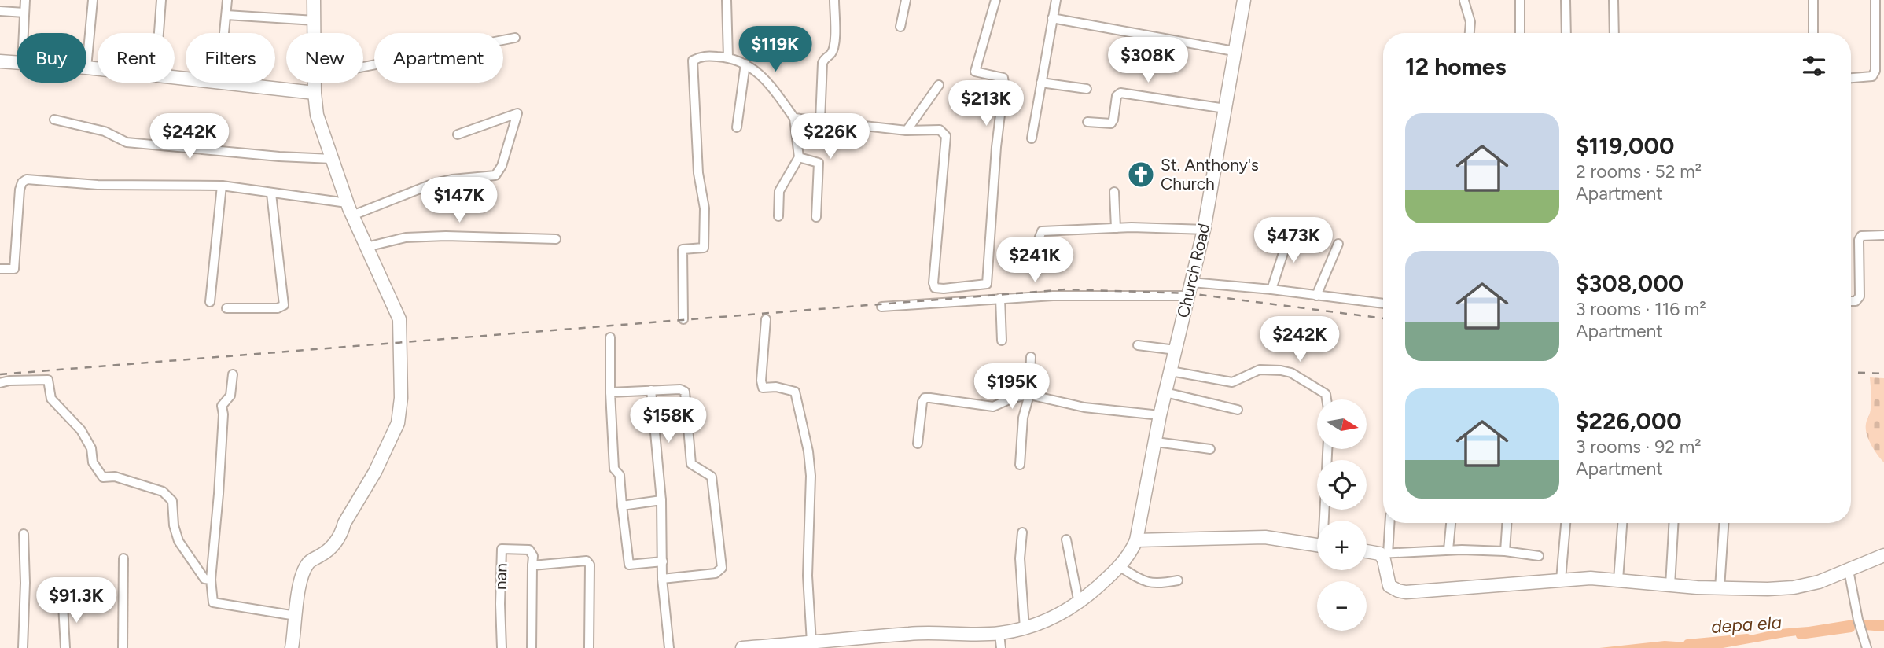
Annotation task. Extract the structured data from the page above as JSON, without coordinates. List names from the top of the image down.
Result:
{
  "streets": {
    "street": ["Church Road", "nan"]
  },
  "water": ["depa ela"],
  "places": {
    "church": ["St. Anthony's Church"]
  },
  "north": "right",
  "page": {
    "price": [
      "$119K",
      "$308K",
      "$213K",
      "$242K",
      "$226K",
      "$147K",
      "$473K",
      "$241K",
      "$242K",
      "$195K",
      "$158K",
      "$91.3K"
    ],
    "chip": [
      "Buy",
      "Rent",
      "Filters",
      "New",
      "Apartment"
    ],
    "heading": "12 homes",
    "list": [
      {
        "name": "$119,000",
        "note": "2 rooms · 52 m² · Apartment"
      },
      {
        "name": "$308,000",
        "note": "3 rooms · 116 m² · Apartment"
      },
      {
        "name": "$226,000",
        "note": "3 rooms · 92 m² · Apartment"
      }
    ],
    "map_buttons": ["+", "−"]
  }
}
